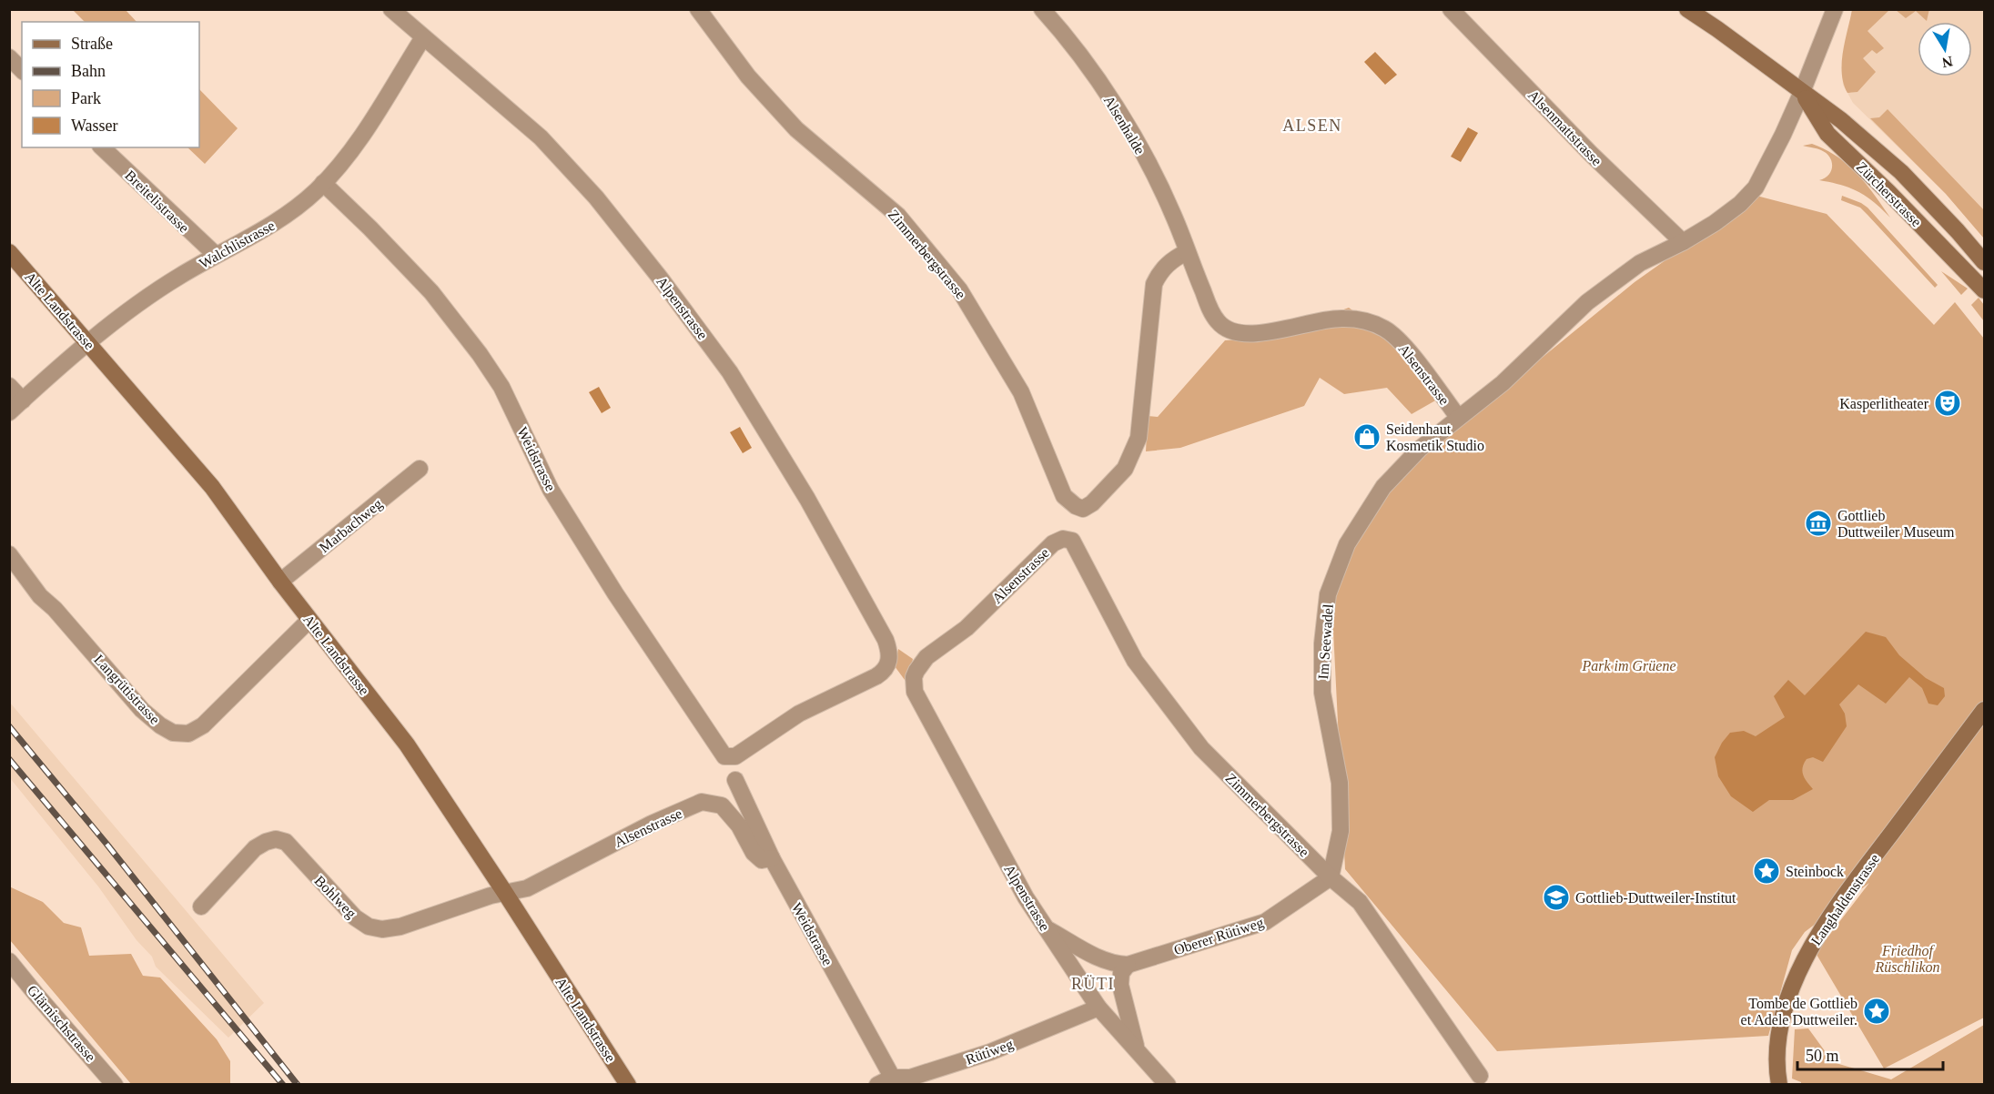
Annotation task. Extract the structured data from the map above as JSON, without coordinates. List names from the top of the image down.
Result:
{
  "streets": {
    "main road": ["Zürcherstrasse", "Alte Landstrasse", "Langhaldenstrasse"],
    "street": [
      "Alsenhalde",
      "Alsenmattstrasse",
      "Breitelistrasse",
      "Walchlistrasse",
      "Zimmerbergstrasse",
      "Alpenstrasse",
      "Alsenstrasse",
      "Weidstrasse",
      "Marbachweg",
      "Im Seewadel",
      "Langrütistrasse",
      "Bohlweg",
      "Oberer Rütiweg",
      "Glärnischstrasse",
      "Rütiweg"
    ]
  },
  "crossings": [
    ["Alsenhalde", "Zimmerbergstrasse"],
    ["Alsenhalde", "Alsenstrasse"],
    ["Alsenmattstrasse", "Alsenstrasse"],
    ["Zürcherstrasse", "Alsenstrasse"],
    ["Breitelistrasse", "Walchlistrasse"],
    ["Walchlistrasse", "Alpenstrasse"],
    ["Walchlistrasse", "Alte Landstrasse"],
    ["Walchlistrasse", "Weidstrasse"],
    ["Zimmerbergstrasse", "Alsenstrasse"],
    ["Zimmerbergstrasse", "Im Seewadel"],
    ["Zimmerbergstrasse", "Oberer Rütiweg"],
    ["Alpenstrasse", "Alsenstrasse"],
    ["Alpenstrasse", "Weidstrasse"],
    ["Alpenstrasse", "Rütiweg"],
    ["Alte Landstrasse", "Alsenstrasse"],
    ["Alte Landstrasse", "Marbachweg"],
    ["Alte Landstrasse", "Langrütistrasse"],
    ["Alte Landstrasse", "Bohlweg"],
    ["Alsenstrasse", "Weidstrasse"],
    ["Alsenstrasse", "Im Seewadel"],
    ["Alsenstrasse", "Bohlweg"],
    ["Weidstrasse", "Rütiweg"],
    ["Im Seewadel", "Oberer Rütiweg"]
  ],
  "districts": ["ALSEN", "RÜTI"],
  "parks": ["Park im Grüene", "Friedhof Rüschlikon"],
  "places": {
    "theatre": ["Kasperlitheater"],
    "shop": ["Seidenhaut Kosmetik Studio"],
    "museum": ["Gottlieb Duttweiler Museum"],
    "place": ["Steinbock", "Tombe de Gottlieb et Adele Duttweiler."],
    "school or university": ["Gottlieb-Duttweiler-Institut"]
  },
  "legend": [
    "Straße",
    "Bahn",
    "Park",
    "Wasser"
  ],
  "scale_bar": "50 m",
  "north": "bottom"
}
